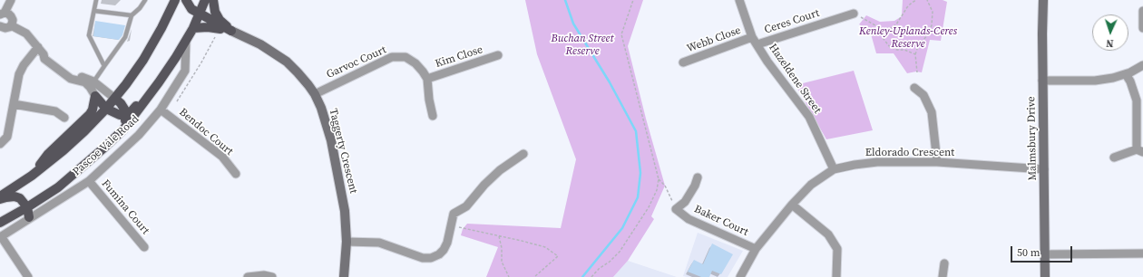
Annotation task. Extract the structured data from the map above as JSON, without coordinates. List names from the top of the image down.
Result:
{
  "streets": {
    "main road": ["Pascoe Vale Road"],
    "street": [
      "Ceres Court",
      "Webb Close",
      "Kim Close",
      "Garvoc Court",
      "Hazeldene Street",
      "Bendoc Court",
      "Malmsbury Drive",
      "Taggerty Crescent",
      "Eldorado Crescent",
      "Fumina Court",
      "Baker Court"
    ]
  },
  "crossings": [
    ["Ceres Court", "Webb Close"],
    ["Ceres Court", "Hazeldene Street"],
    ["Webb Close", "Hazeldene Street"],
    ["Kim Close", "Garvoc Court"],
    ["Garvoc Court", "Taggerty Crescent"],
    ["Hazeldene Street", "Eldorado Crescent"],
    ["Bendoc Court", "Pascoe Vale Road"],
    ["Malmsbury Drive", "Eldorado Crescent"],
    ["Pascoe Vale Road", "Fumina Court"],
    ["Eldorado Crescent", "Baker Court"]
  ],
  "parks": ["Kenley-Uplands-Ceres Reserve", "Buchan Street Reserve"],
  "scale_bar": "50 m",
  "north": "bottom"
}
